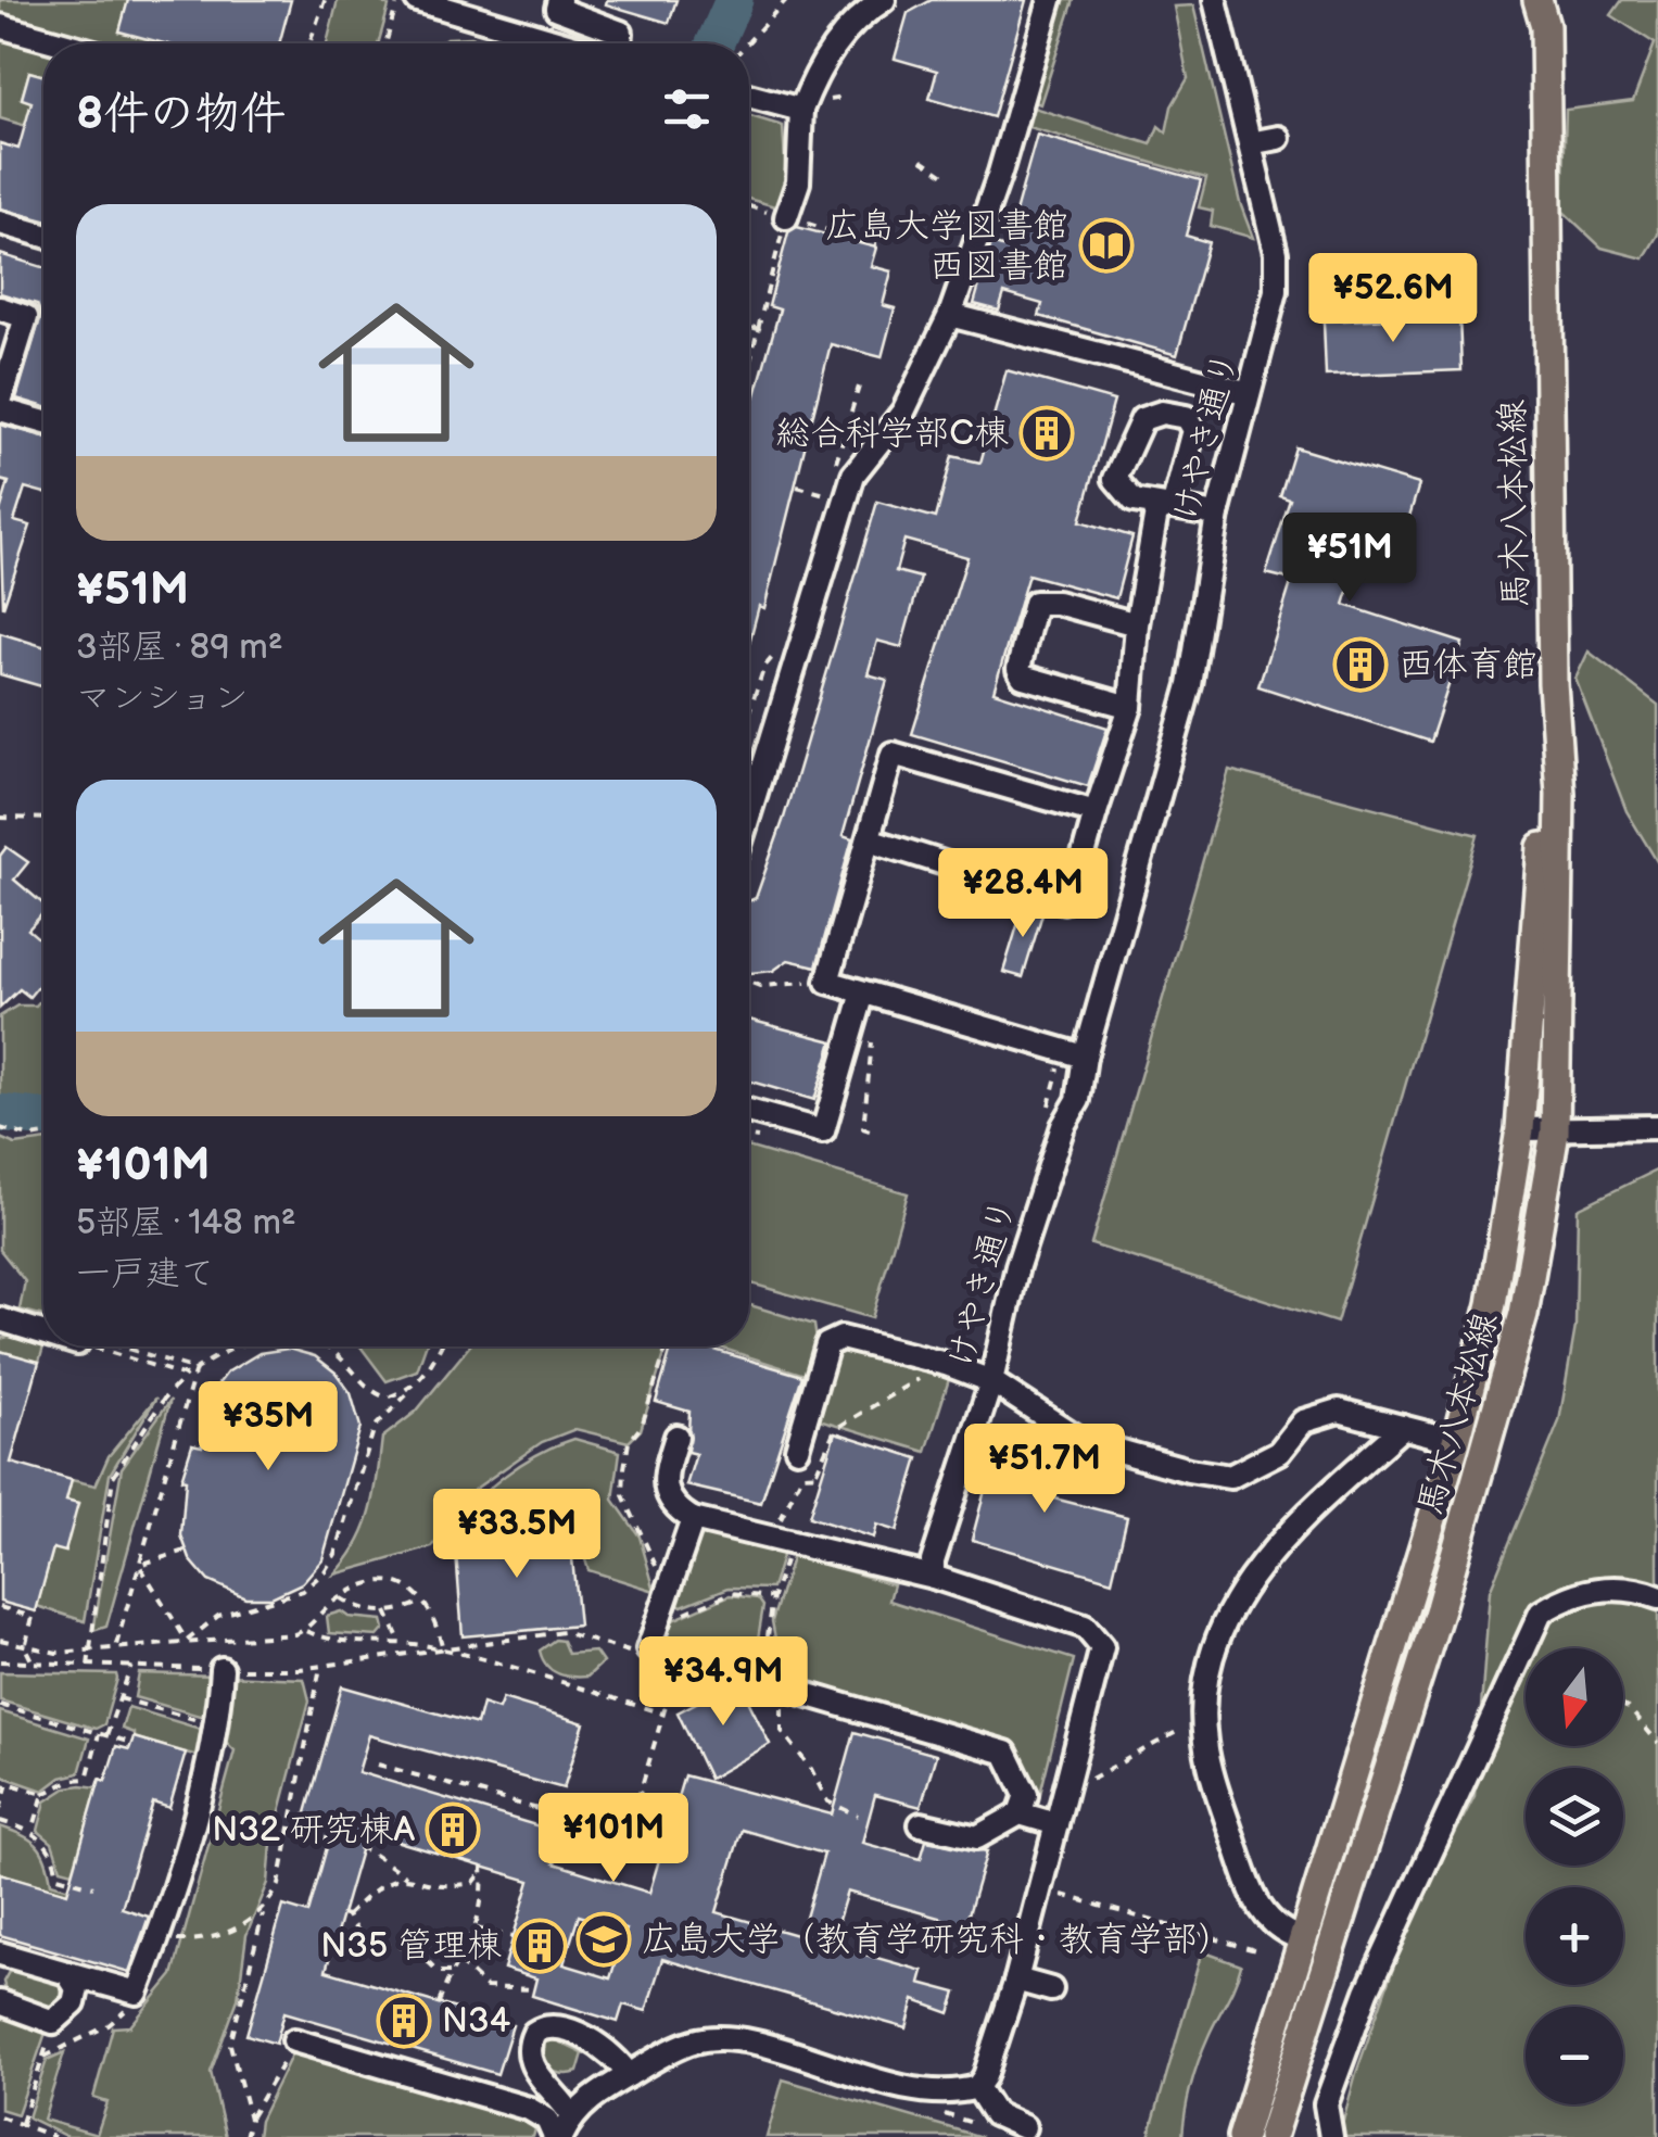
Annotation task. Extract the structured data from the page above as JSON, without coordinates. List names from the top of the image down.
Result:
{
  "streets": {
    "main road": ["馬木八本松線"],
    "street": ["けやき通り"]
  },
  "places": {
    "library": ["広島大学図書館 西図書館"],
    "building": [
      "総合科学部C棟",
      "西体育館",
      "N32 研究棟A",
      "N35 管理棟",
      "N34"
    ],
    "school or university": ["広島大学（教育学研究科・教育学部）"]
  },
  "north": "bottom",
  "page": {
    "heading": "8件の物件",
    "list": [
      {
        "name": "¥51M",
        "note": "3部屋 · 89 m² · マンション"
      },
      {
        "name": "¥101M",
        "note": "5部屋 · 148 m² · 一戸建て"
      }
    ],
    "price": [
      "¥52.6M",
      "¥51M",
      "¥28.4M",
      "¥35M",
      "¥51.7M",
      "¥33.5M",
      "¥34.9M",
      "¥101M"
    ],
    "map_buttons": ["+", "−"]
  }
}
